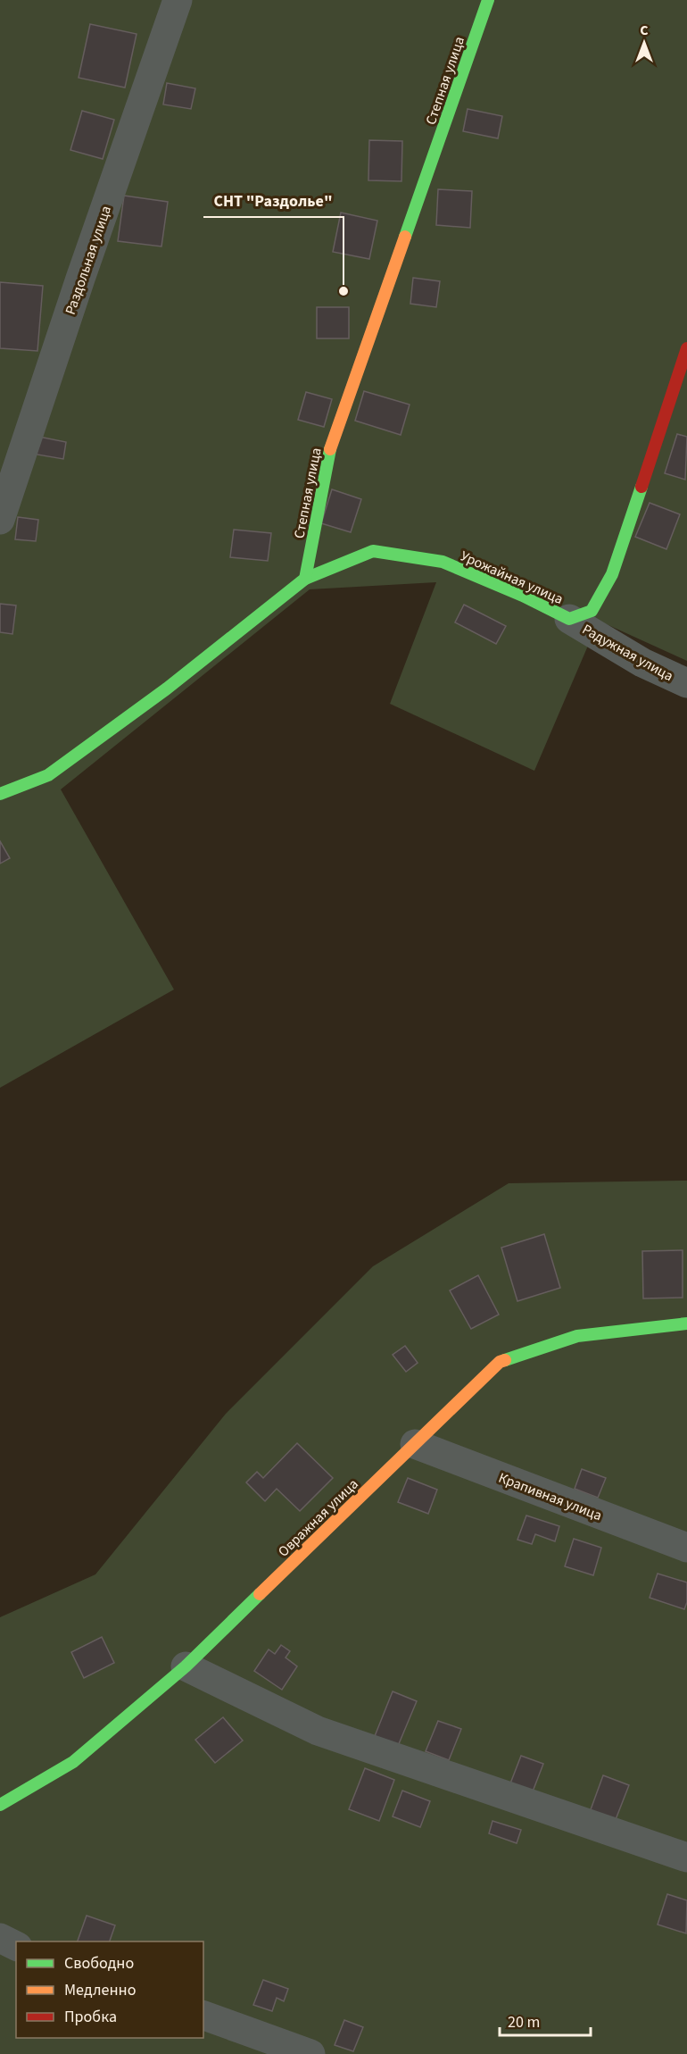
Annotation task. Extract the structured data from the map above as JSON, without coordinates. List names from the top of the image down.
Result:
{
  "streets": {
    "street": [
      "Степная улица",
      "Раздольная улица",
      "Урожайная улица",
      "Радужная улица",
      "Крапивная улица",
      "Овражная улица"
    ]
  },
  "crossings": [
    ["Степная улица", "Урожайная улица"],
    ["Урожайная улица", "Радужная улица"],
    ["Крапивная улица", "Овражная улица"]
  ],
  "places": ["СНТ \"Раздолье\""],
  "legend": ["Свободно", "Медленно", "Пробка"],
  "scale_bar": "20 m",
  "north": "top"
}
